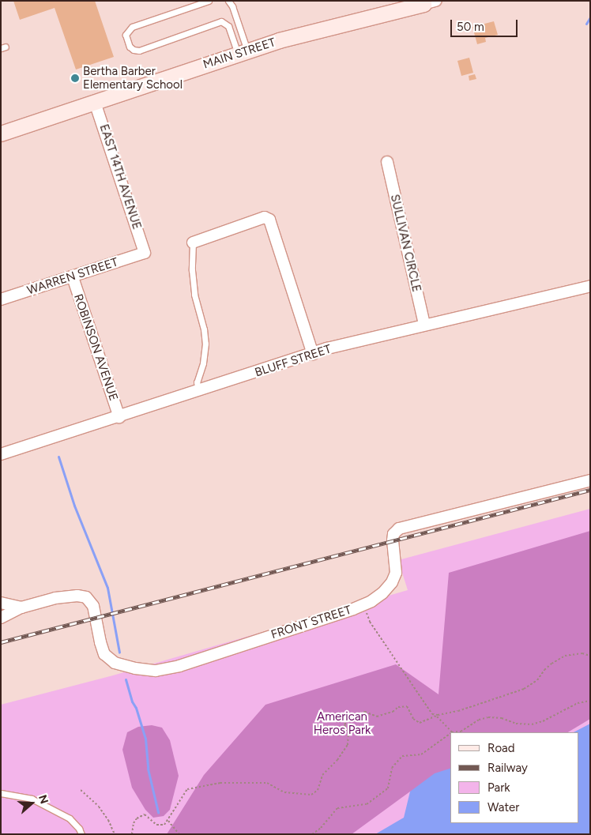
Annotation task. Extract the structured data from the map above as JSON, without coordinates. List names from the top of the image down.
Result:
{
  "streets": {
    "street": [
      "MAIN STREET",
      "EAST 14TH AVENUE",
      "SULLIVAN CIRCLE",
      "WARREN STREET",
      "ROBINSON AVENUE",
      "BLUFF STREET",
      "FRONT STREET"
    ]
  },
  "crossings": [
    ["MAIN STREET", "EAST 14TH AVENUE"],
    ["EAST 14TH AVENUE", "WARREN STREET"],
    ["SULLIVAN CIRCLE", "BLUFF STREET"],
    ["WARREN STREET", "ROBINSON AVENUE"],
    ["ROBINSON AVENUE", "BLUFF STREET"]
  ],
  "parks": ["American Heros Park"],
  "places": ["Bertha Barber Elementary School"],
  "legend": [
    "Road",
    "Railway",
    "Park",
    "Water"
  ],
  "scale_bar": "50 m",
  "north": "right"
}
